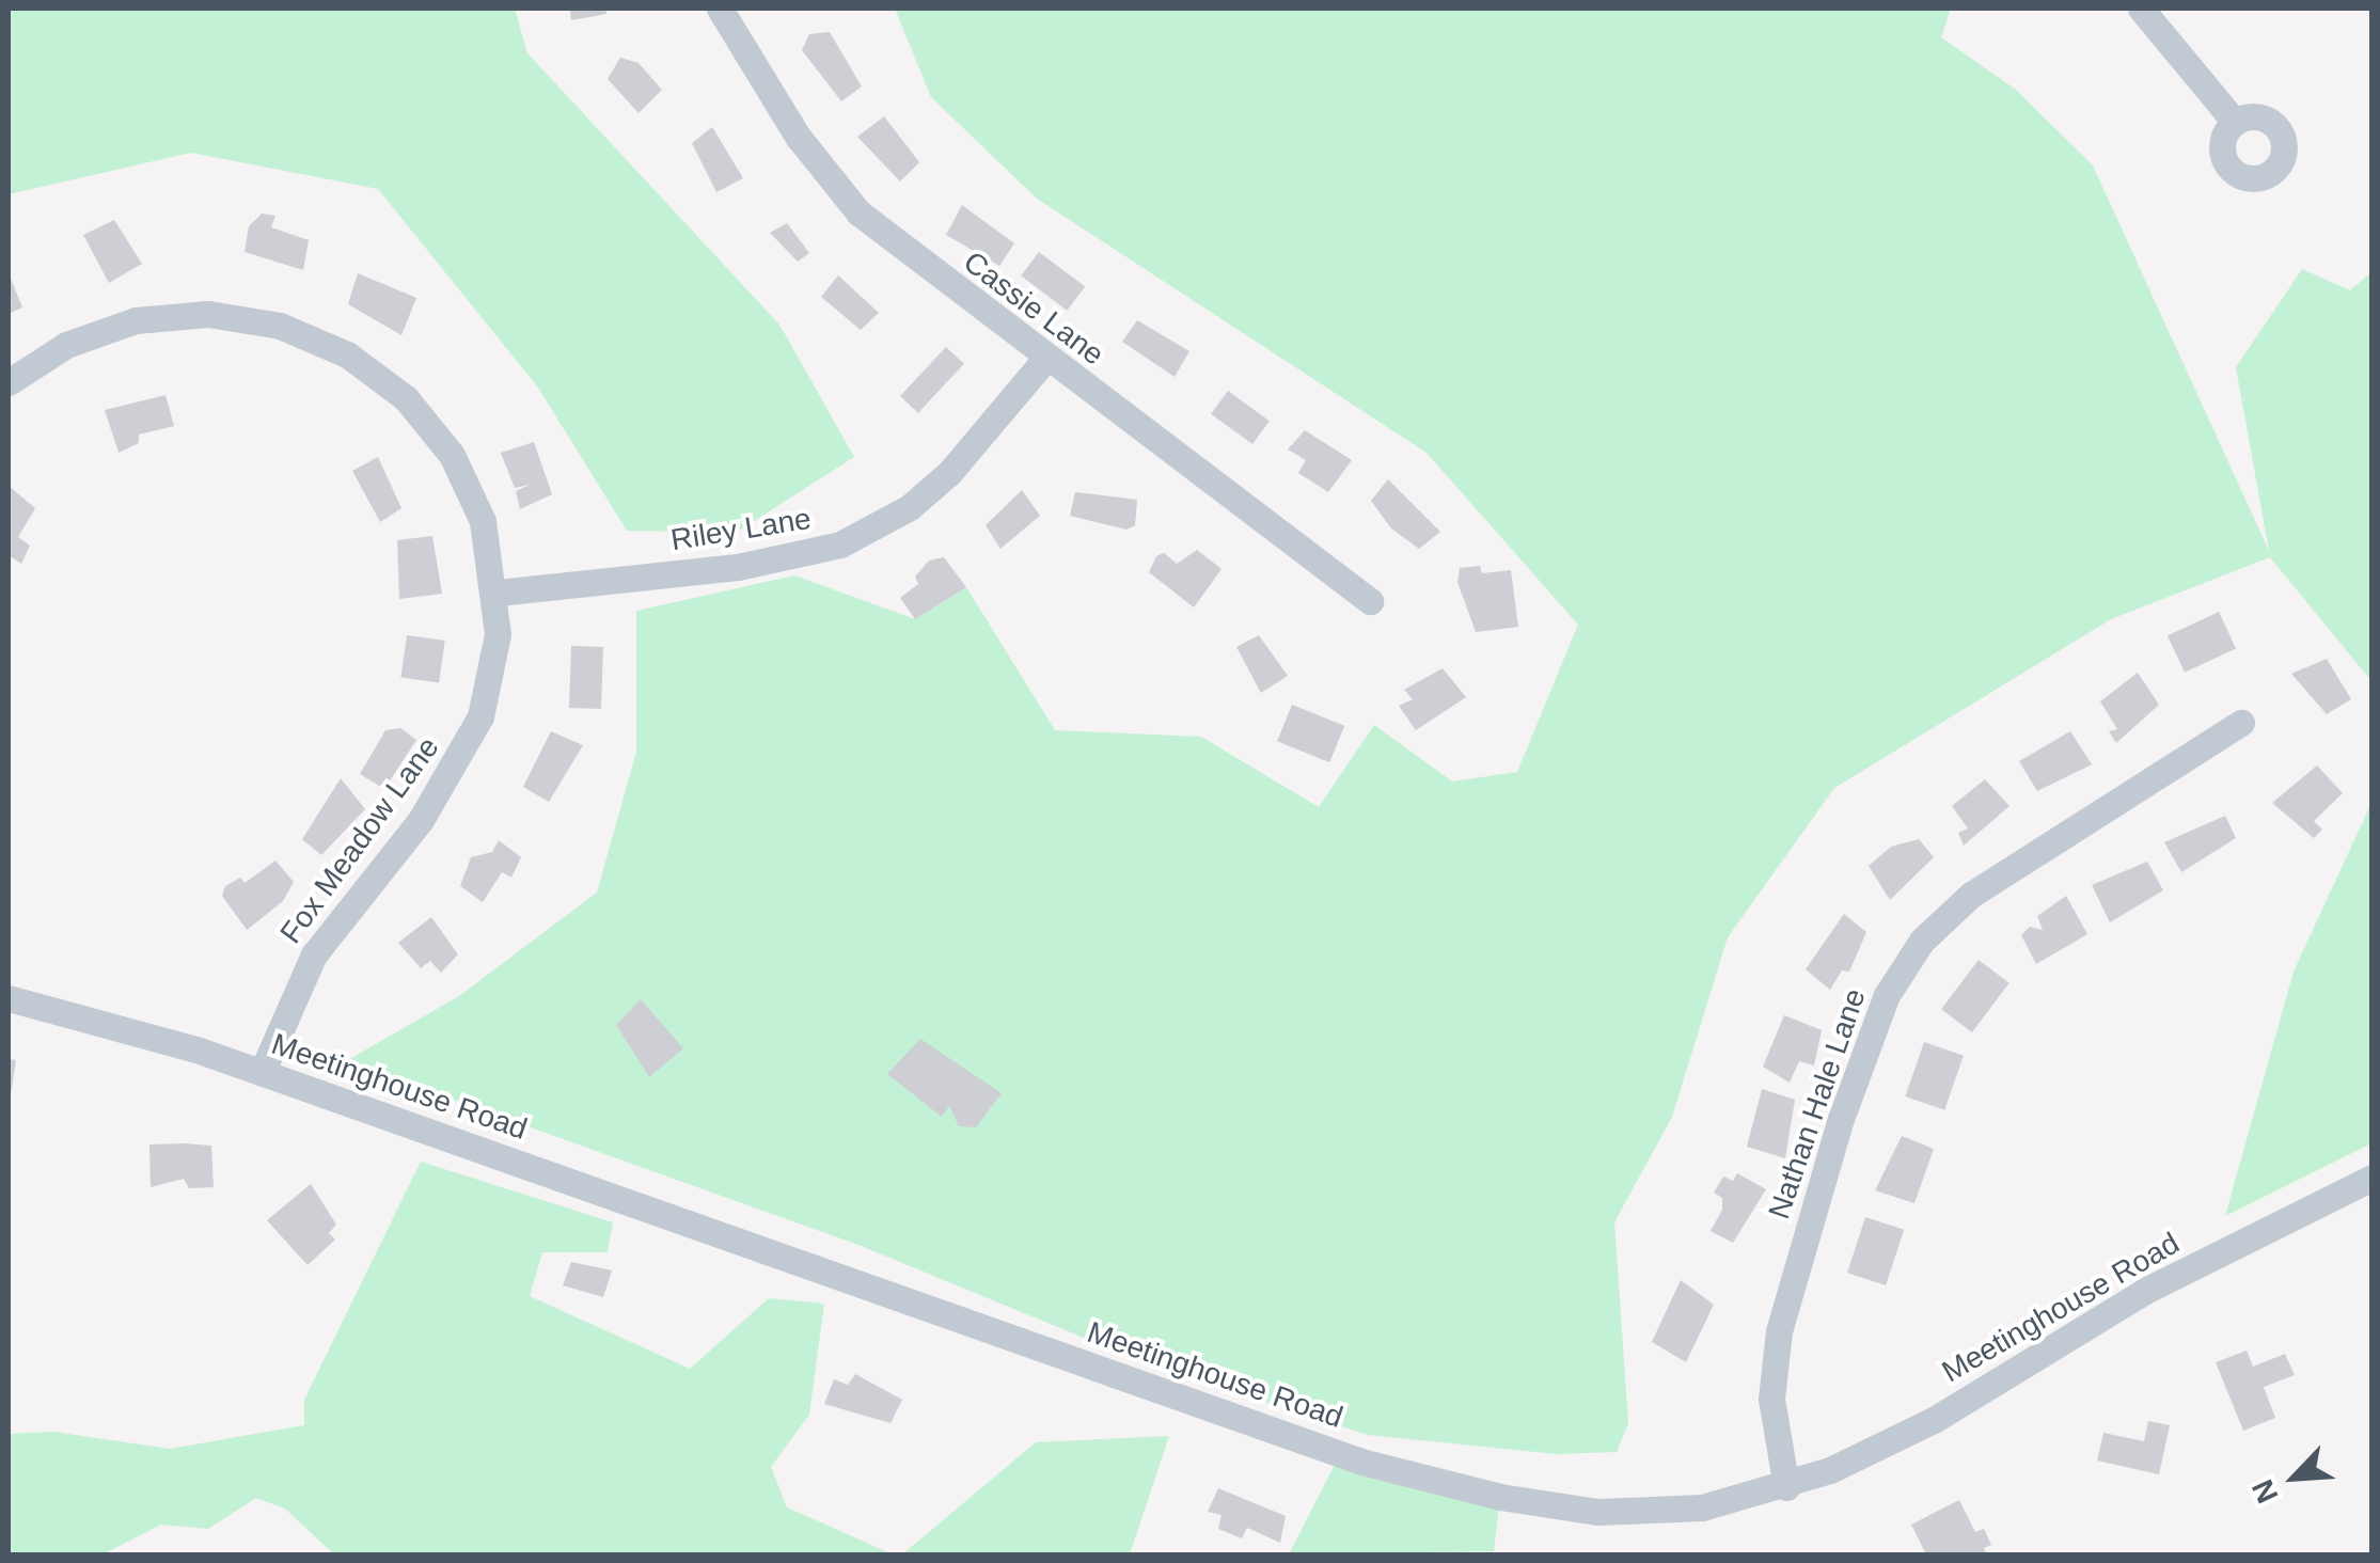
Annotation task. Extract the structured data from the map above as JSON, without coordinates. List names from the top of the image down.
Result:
{
  "streets": {
    "street": [
      "Cassie Lane",
      "Riley Lane",
      "Fox Meadow Lane",
      "Meetinghouse Road",
      "Nathan Hale Lane"
    ]
  },
  "crossings": [
    ["Cassie Lane", "Riley Lane"],
    ["Riley Lane", "Fox Meadow Lane"],
    ["Fox Meadow Lane", "Meetinghouse Road"],
    ["Meetinghouse Road", "Nathan Hale Lane"]
  ],
  "north": "bottom left"
}
